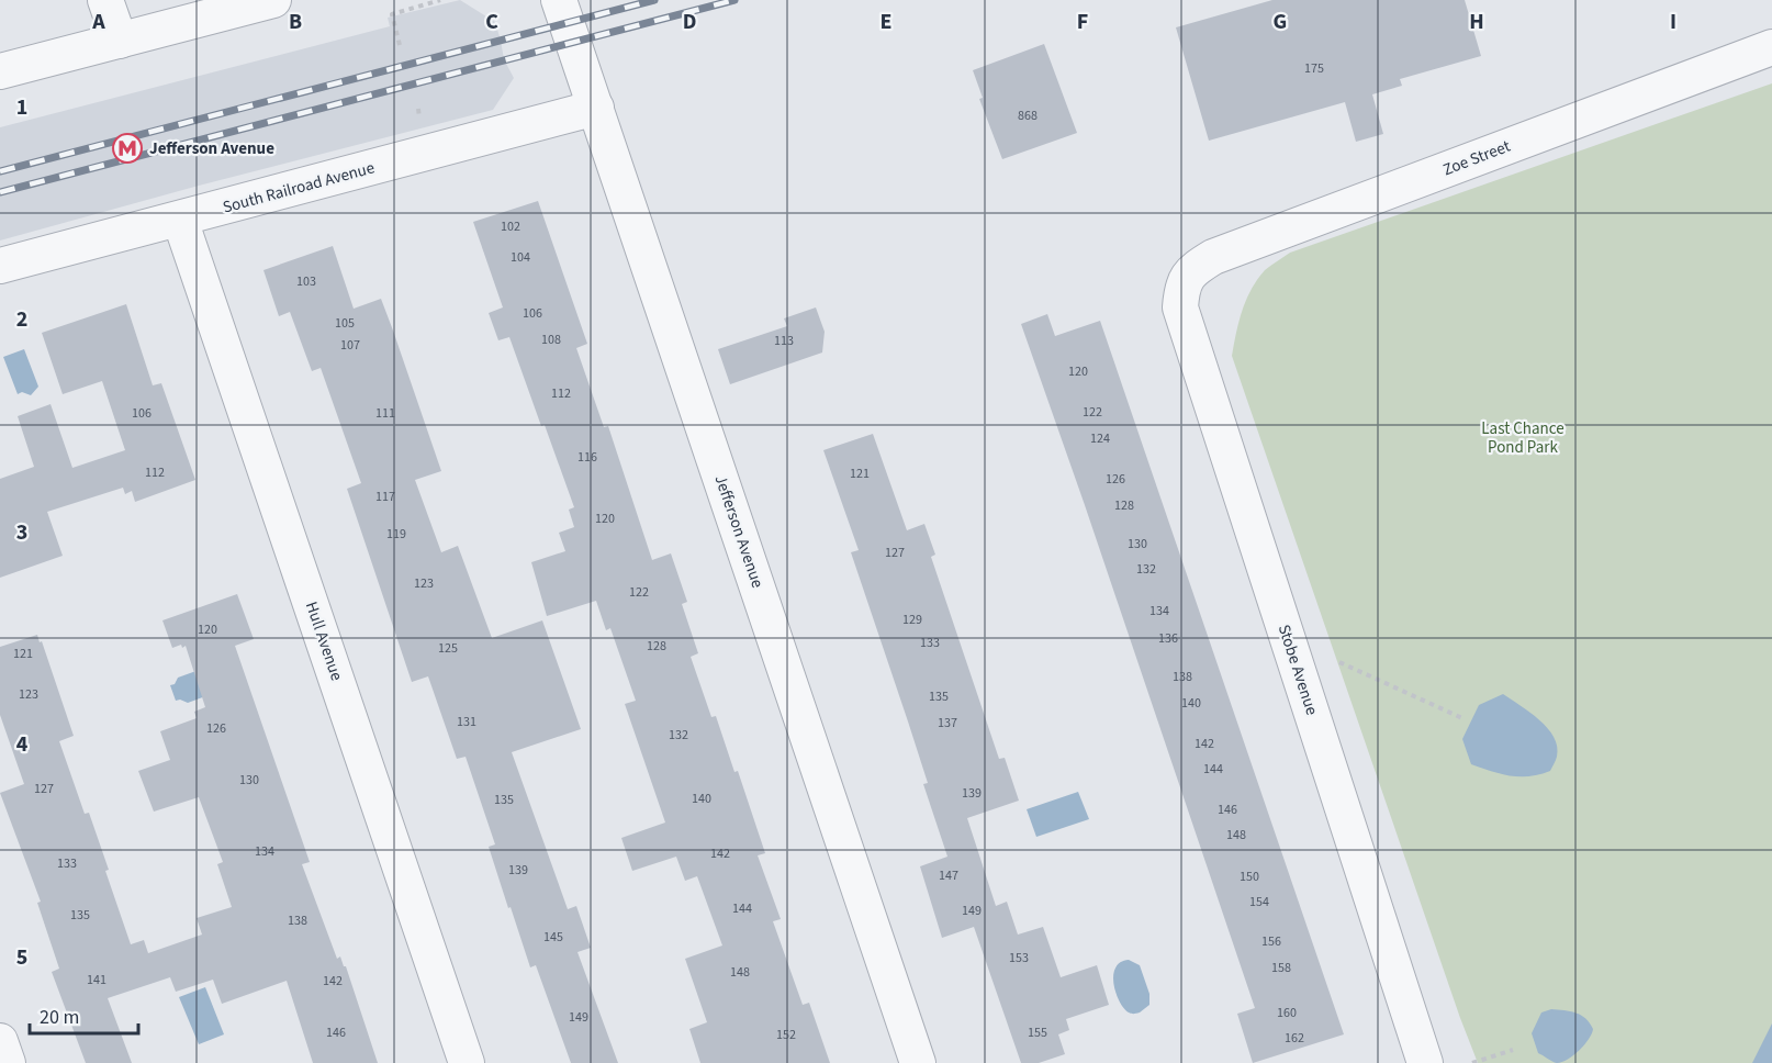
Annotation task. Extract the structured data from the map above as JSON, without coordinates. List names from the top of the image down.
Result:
{
  "streets": {
    "street": [
      "Zoe Street",
      "South Railroad Avenue",
      "Jefferson Avenue",
      "Hull Avenue",
      "Stobe Avenue"
    ]
  },
  "crossings": [
    ["Zoe Street", "Stobe Avenue"],
    ["South Railroad Avenue", "Jefferson Avenue"],
    ["South Railroad Avenue", "Hull Avenue"]
  ],
  "parks": ["Last Chance Pond Park"],
  "places": {
    "metro station": ["Jefferson Avenue"]
  },
  "house_numbers": [
    "175",
    "868",
    "102",
    "104",
    "103",
    "106",
    "105",
    "108",
    "113",
    "107",
    "120",
    "112",
    "122",
    "106",
    "111",
    "124",
    "116",
    "112",
    "121",
    "126",
    "117",
    "128",
    "120",
    "119",
    "130",
    "127",
    "132",
    "123",
    "122",
    "134",
    "129",
    "120",
    "136",
    "133",
    "128",
    "125",
    "121",
    "138",
    "123",
    "135",
    "140",
    "131",
    "137",
    "126",
    "132",
    "142",
    "144",
    "130",
    "127",
    "139",
    "140",
    "135",
    "146",
    "148",
    "134",
    "142",
    "133",
    "139",
    "147",
    "150",
    "154",
    "144",
    "149",
    "135",
    "138",
    "145",
    "156",
    "153",
    "158",
    "148",
    "141",
    "142",
    "160",
    "149",
    "146",
    "155",
    "152",
    "162"
  ],
  "scale_bar": "20 m",
  "grid": {
    "columns": [
      "A",
      "B",
      "C",
      "D",
      "E",
      "F",
      "G",
      "H",
      "I"
    ],
    "rows": [
      "1",
      "2",
      "3",
      "4",
      "5"
    ]
  }
}
